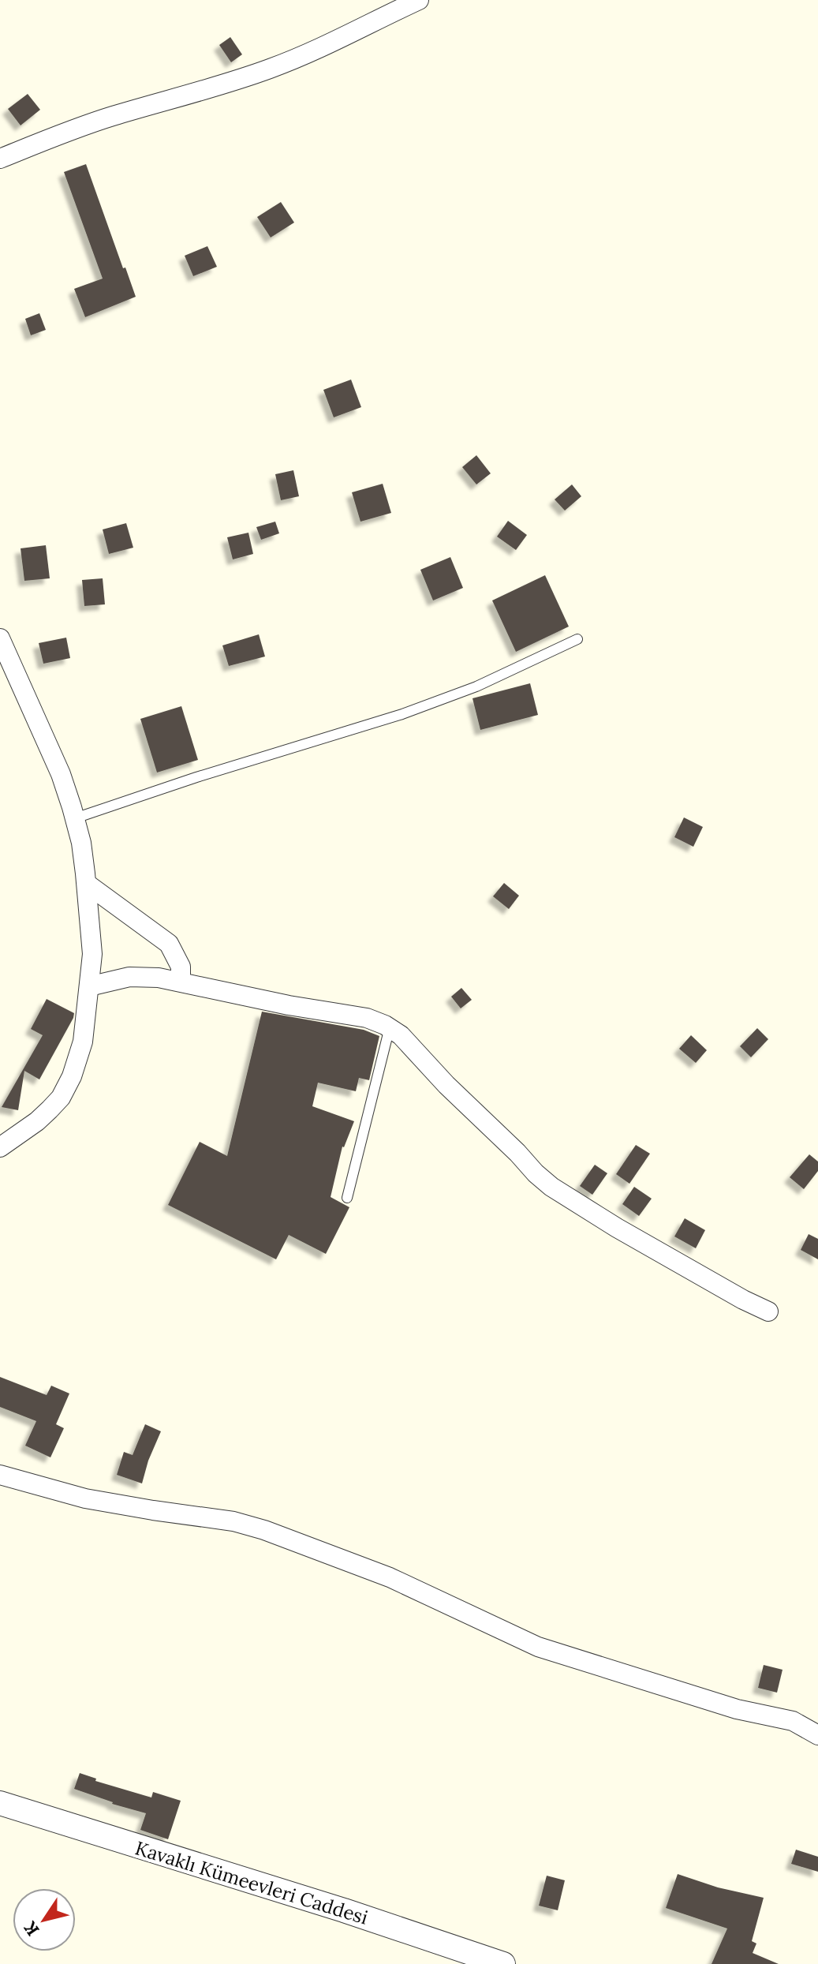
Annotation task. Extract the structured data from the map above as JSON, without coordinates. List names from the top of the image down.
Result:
{
  "streets": {
    "street": ["Kavaklı Kümeevleri Caddesi"]
  },
  "north": "bottom left"
}
